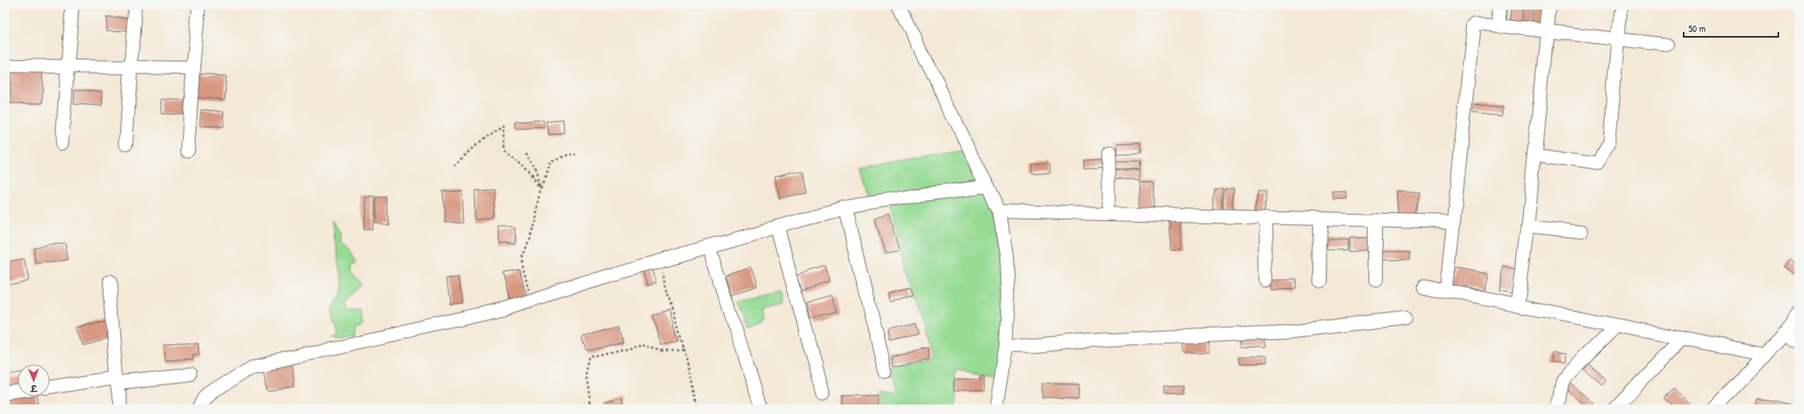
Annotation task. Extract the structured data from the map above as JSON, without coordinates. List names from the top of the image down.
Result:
{
  "scale_bar": "50 m",
  "north": "bottom"
}
